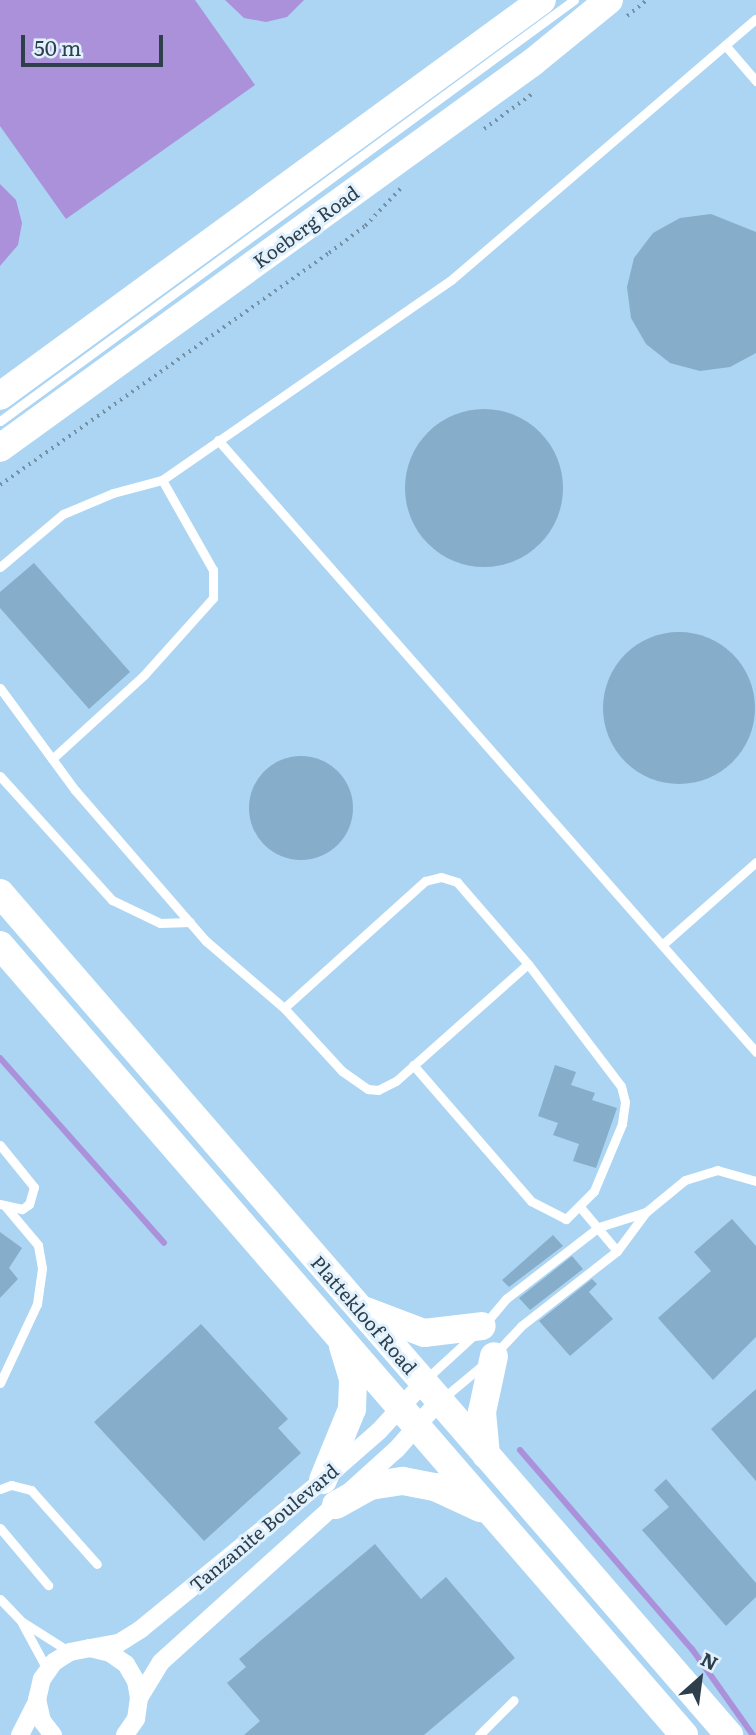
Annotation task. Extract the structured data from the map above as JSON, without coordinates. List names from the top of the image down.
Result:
{
  "streets": {
    "main road": ["Koeberg Road", "Plattekloof Road"],
    "street": ["Tanzanite Boulevard"]
  },
  "crossings": [
    ["Plattekloof Road", "Tanzanite Boulevard"]
  ],
  "scale_bar": "50 m",
  "north": "top right"
}
